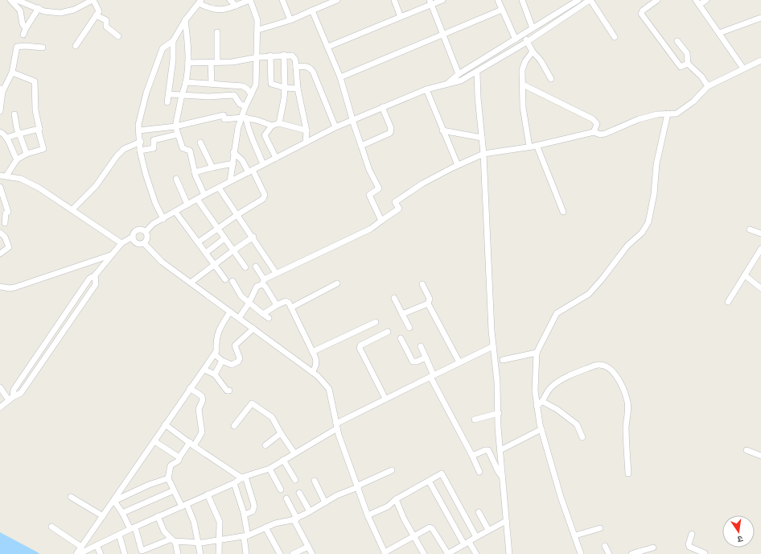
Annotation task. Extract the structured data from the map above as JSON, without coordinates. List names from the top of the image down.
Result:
{
  "north": "bottom"
}
